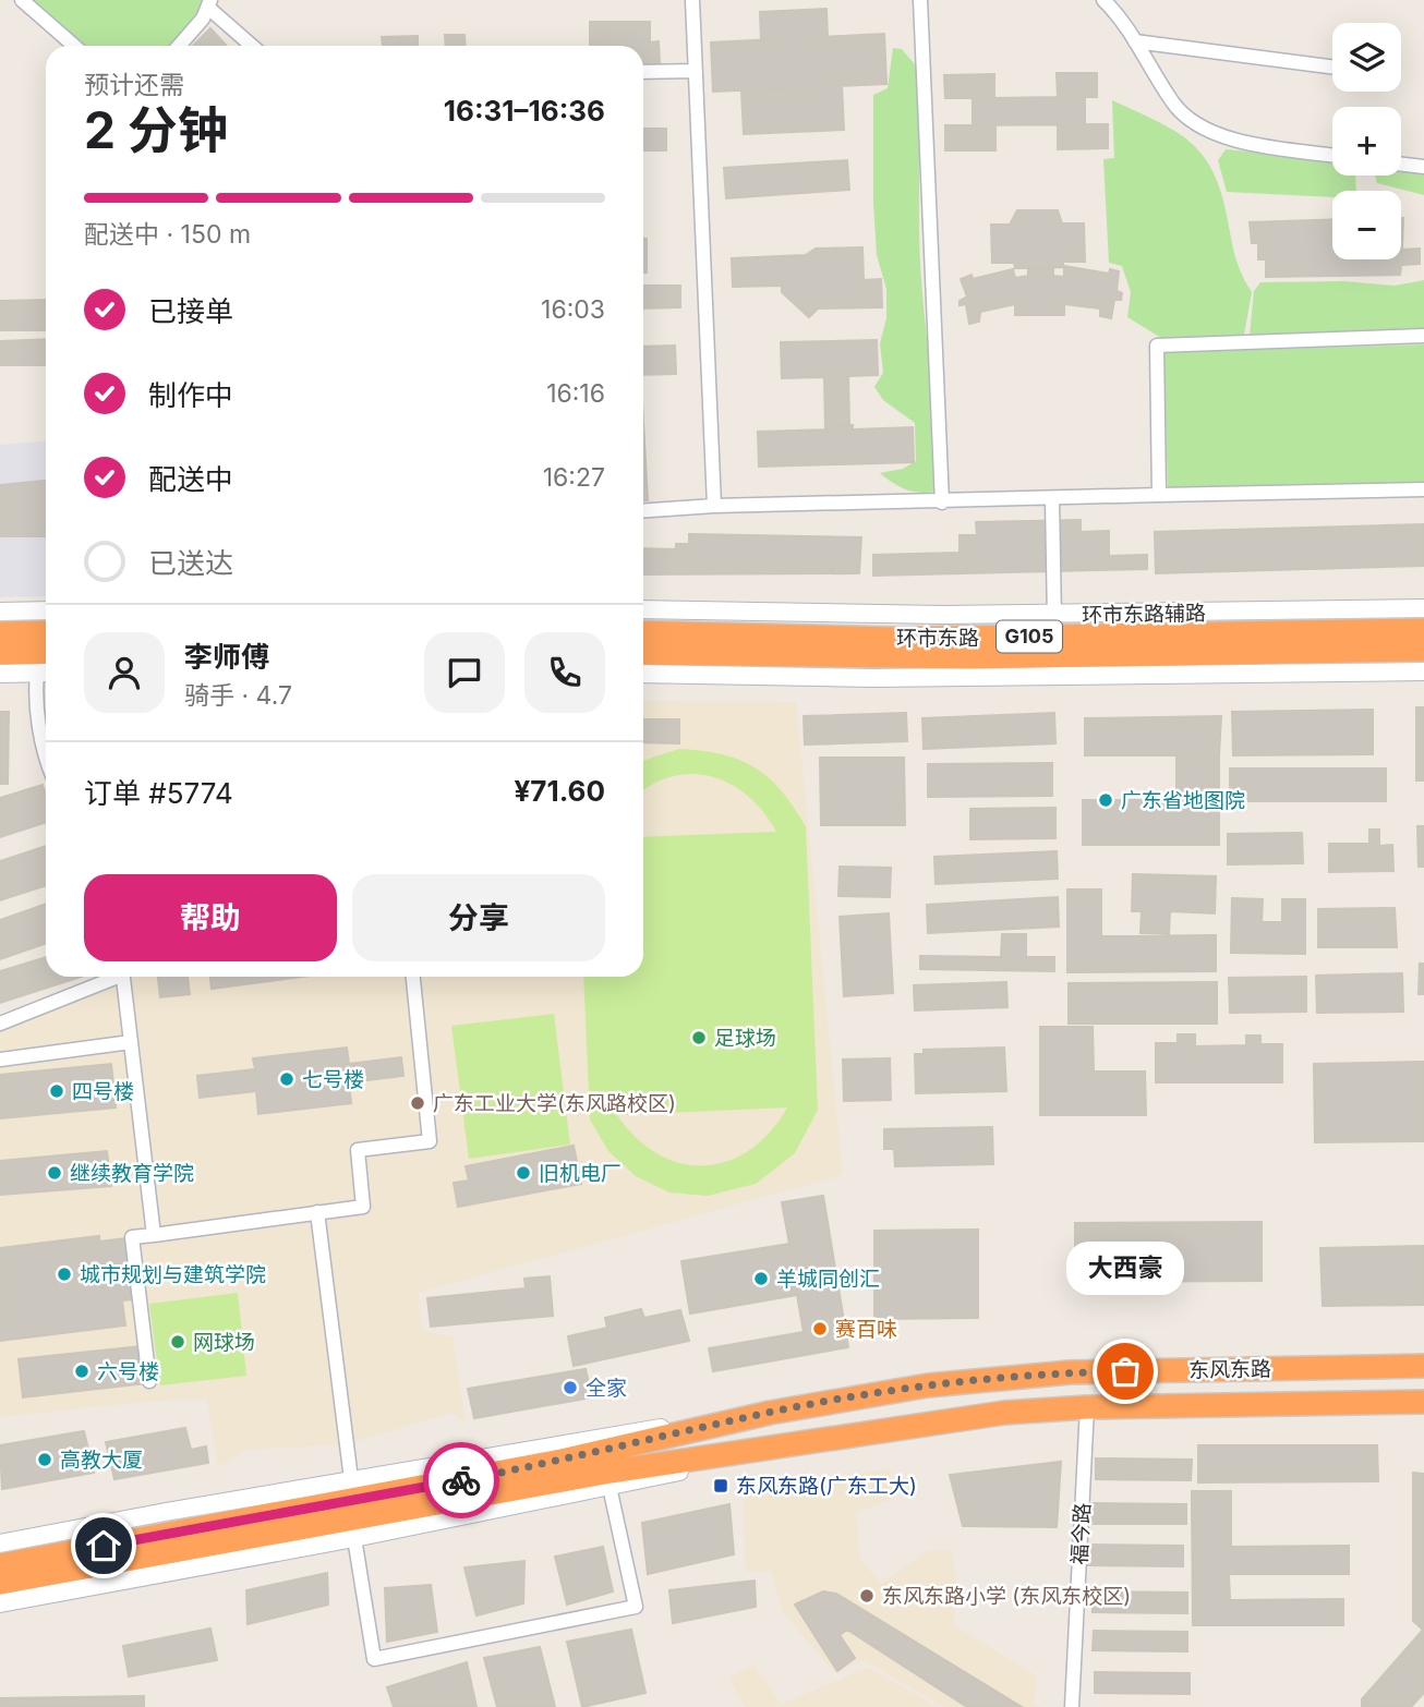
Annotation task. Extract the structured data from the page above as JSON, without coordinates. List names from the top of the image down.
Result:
{
  "streets": {
    "highway": ["G105", "环市东路", "东风东路"],
    "main road": ["环市东路辅路"],
    "street": ["福今路"]
  },
  "crossings": [
    ["环市东路辅路", "环市东路"],
    ["东风东路", "福今路"]
  ],
  "places": {
    "other": [
      "广东省地图院",
      "足球场",
      "七号楼",
      "四号楼",
      "广东工业大学(东风路校区)",
      "继续教育学院",
      "旧机电厂",
      "城市规划与建筑学院",
      "羊城同创汇",
      "赛百味",
      "网球场",
      "六号楼",
      "大西豪",
      "全家",
      "高教大厦",
      "东风东路小学 (东风东校区)"
    ],
    "transit": ["东风东路(广东工大)"]
  },
  "page": {
    "map_buttons": ["+", "−"],
    "heading": ["2 分钟", "预计还需", "16:31–16:36"],
    "panel": [
      "李师傅",
      "骑手 · 4.7",
      "订单 #5774",
      "¥71.60"
    ],
    "bar": "配送中 · 150 m",
    "list": [
      ["已接单", "16:03"],
      ["制作中", "16:16"],
      ["配送中", "16:27"],
      "已送达"
    ],
    "buttons": ["帮助", "分享"],
    "bubble": "大西豪"
  }
}
